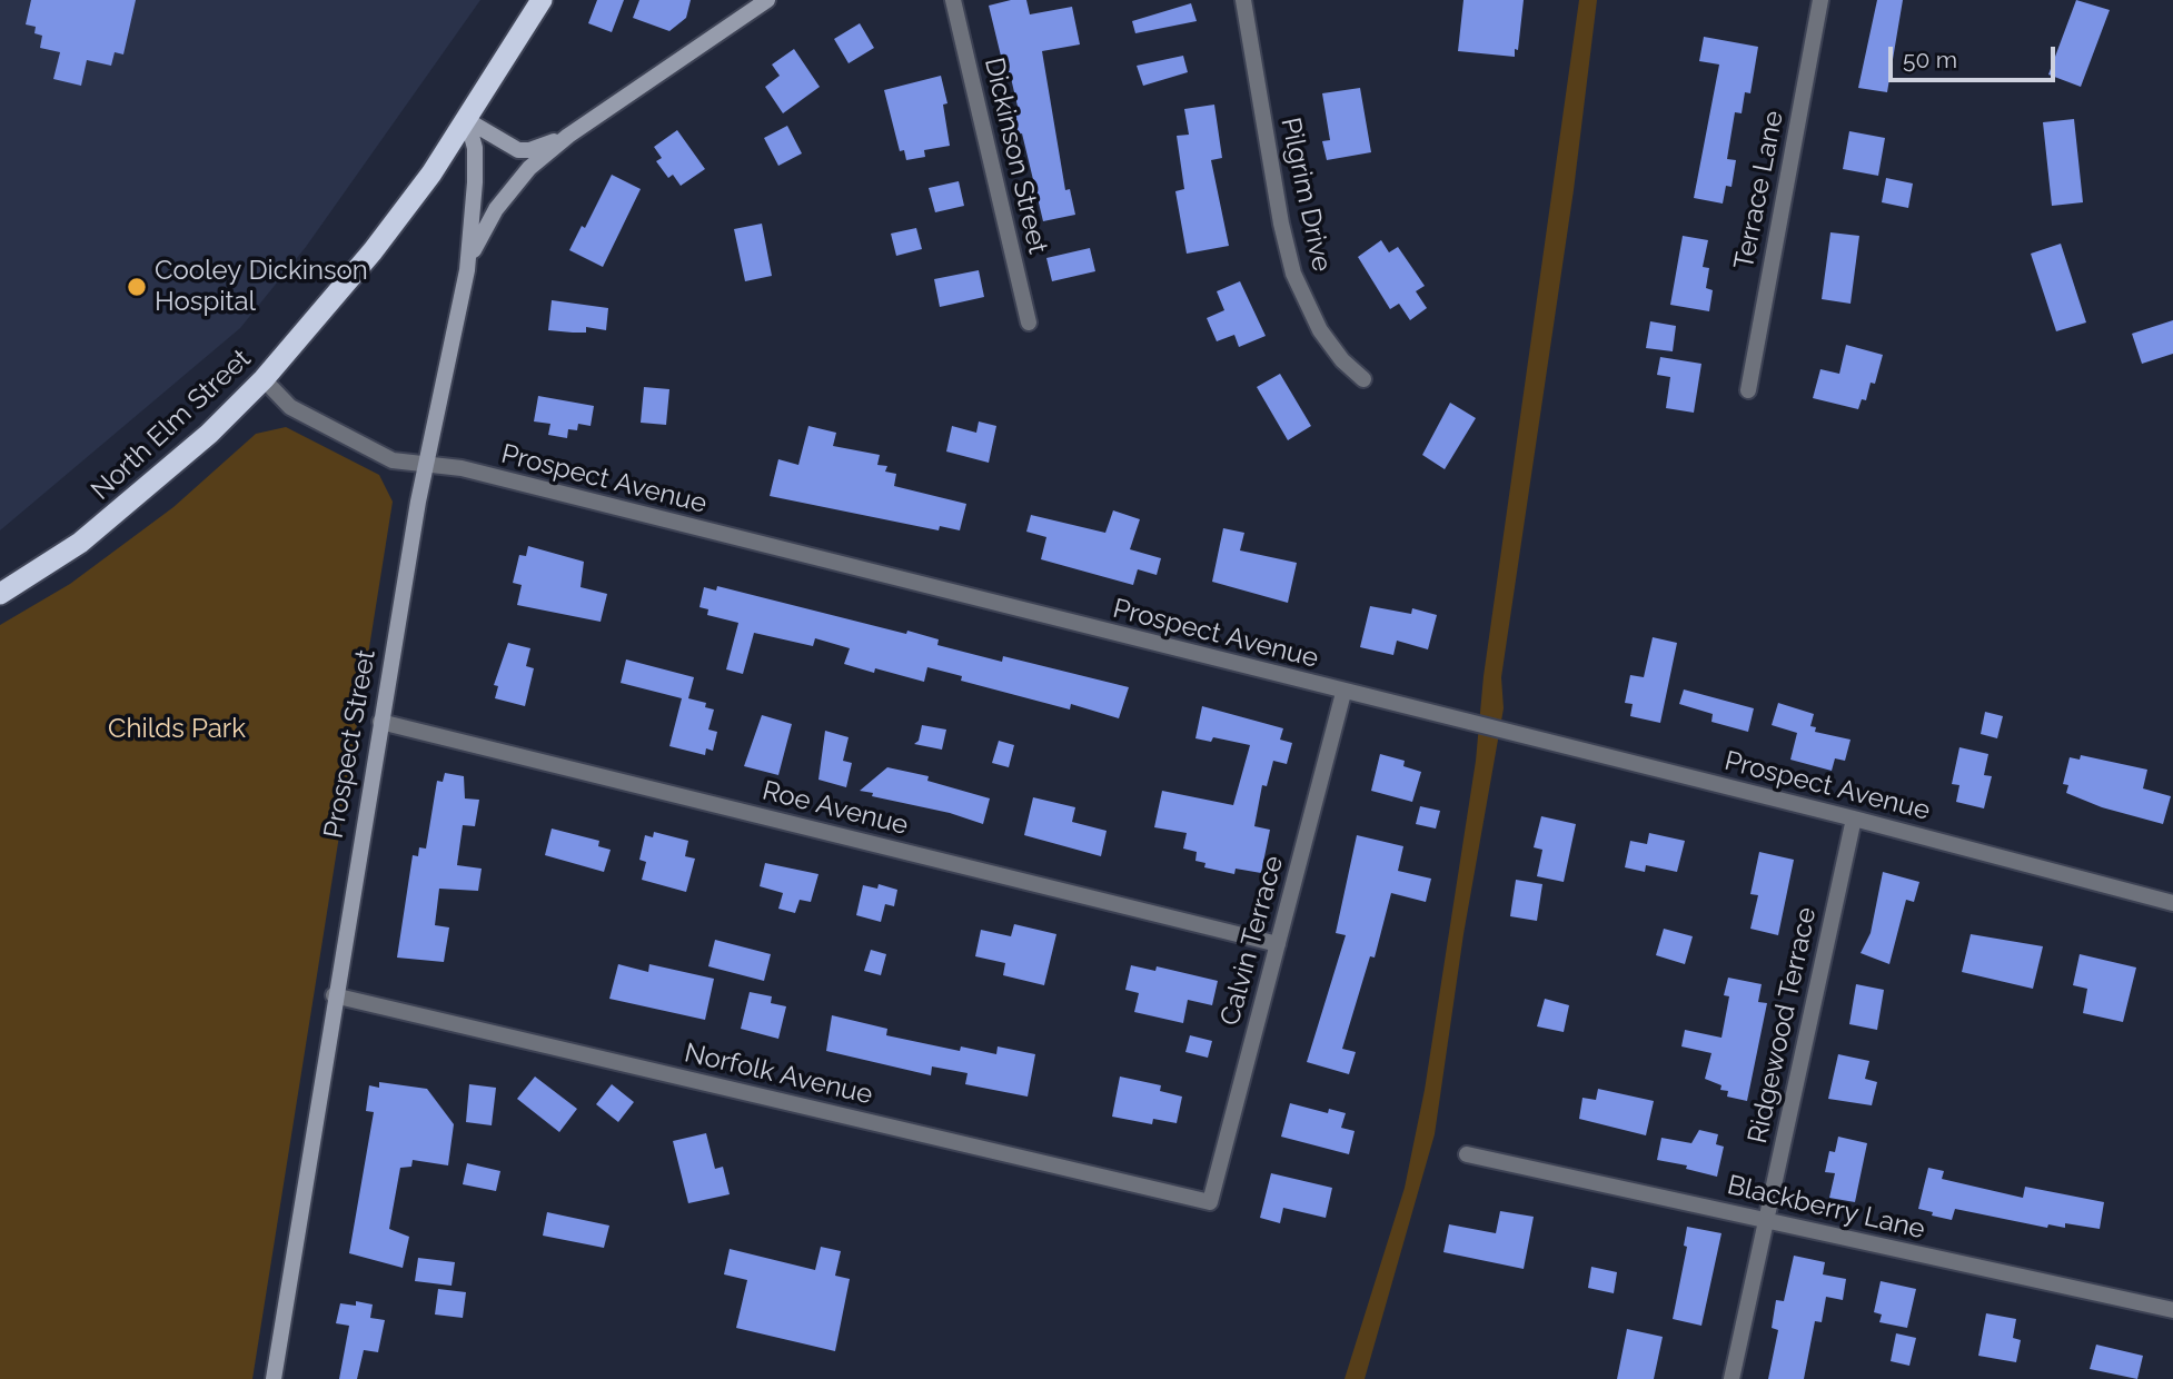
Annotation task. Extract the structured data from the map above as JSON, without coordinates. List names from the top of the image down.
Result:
{
  "streets": {
    "highway": ["North Elm Street"],
    "main road": ["Prospect Street"],
    "street": [
      "Dickinson Street",
      "Terrace Lane",
      "Pilgrim Drive",
      "Prospect Avenue",
      "Roe Avenue",
      "Calvin Terrace",
      "Ridgewood Terrace",
      "Norfolk Avenue",
      "Blackberry Lane"
    ]
  },
  "crossings": [
    ["North Elm Street", "Prospect Avenue"],
    ["North Elm Street", "Prospect Street"],
    ["Prospect Avenue", "Prospect Street"],
    ["Prospect Avenue", "Calvin Terrace"],
    ["Prospect Avenue", "Ridgewood Terrace"],
    ["Prospect Street", "Roe Avenue"],
    ["Prospect Street", "Norfolk Avenue"],
    ["Roe Avenue", "Calvin Terrace"],
    ["Calvin Terrace", "Norfolk Avenue"],
    ["Ridgewood Terrace", "Blackberry Lane"]
  ],
  "parks": ["Childs Park"],
  "places": ["Cooley Dickinson Hospital"],
  "scale_bar": "50 m"
}
